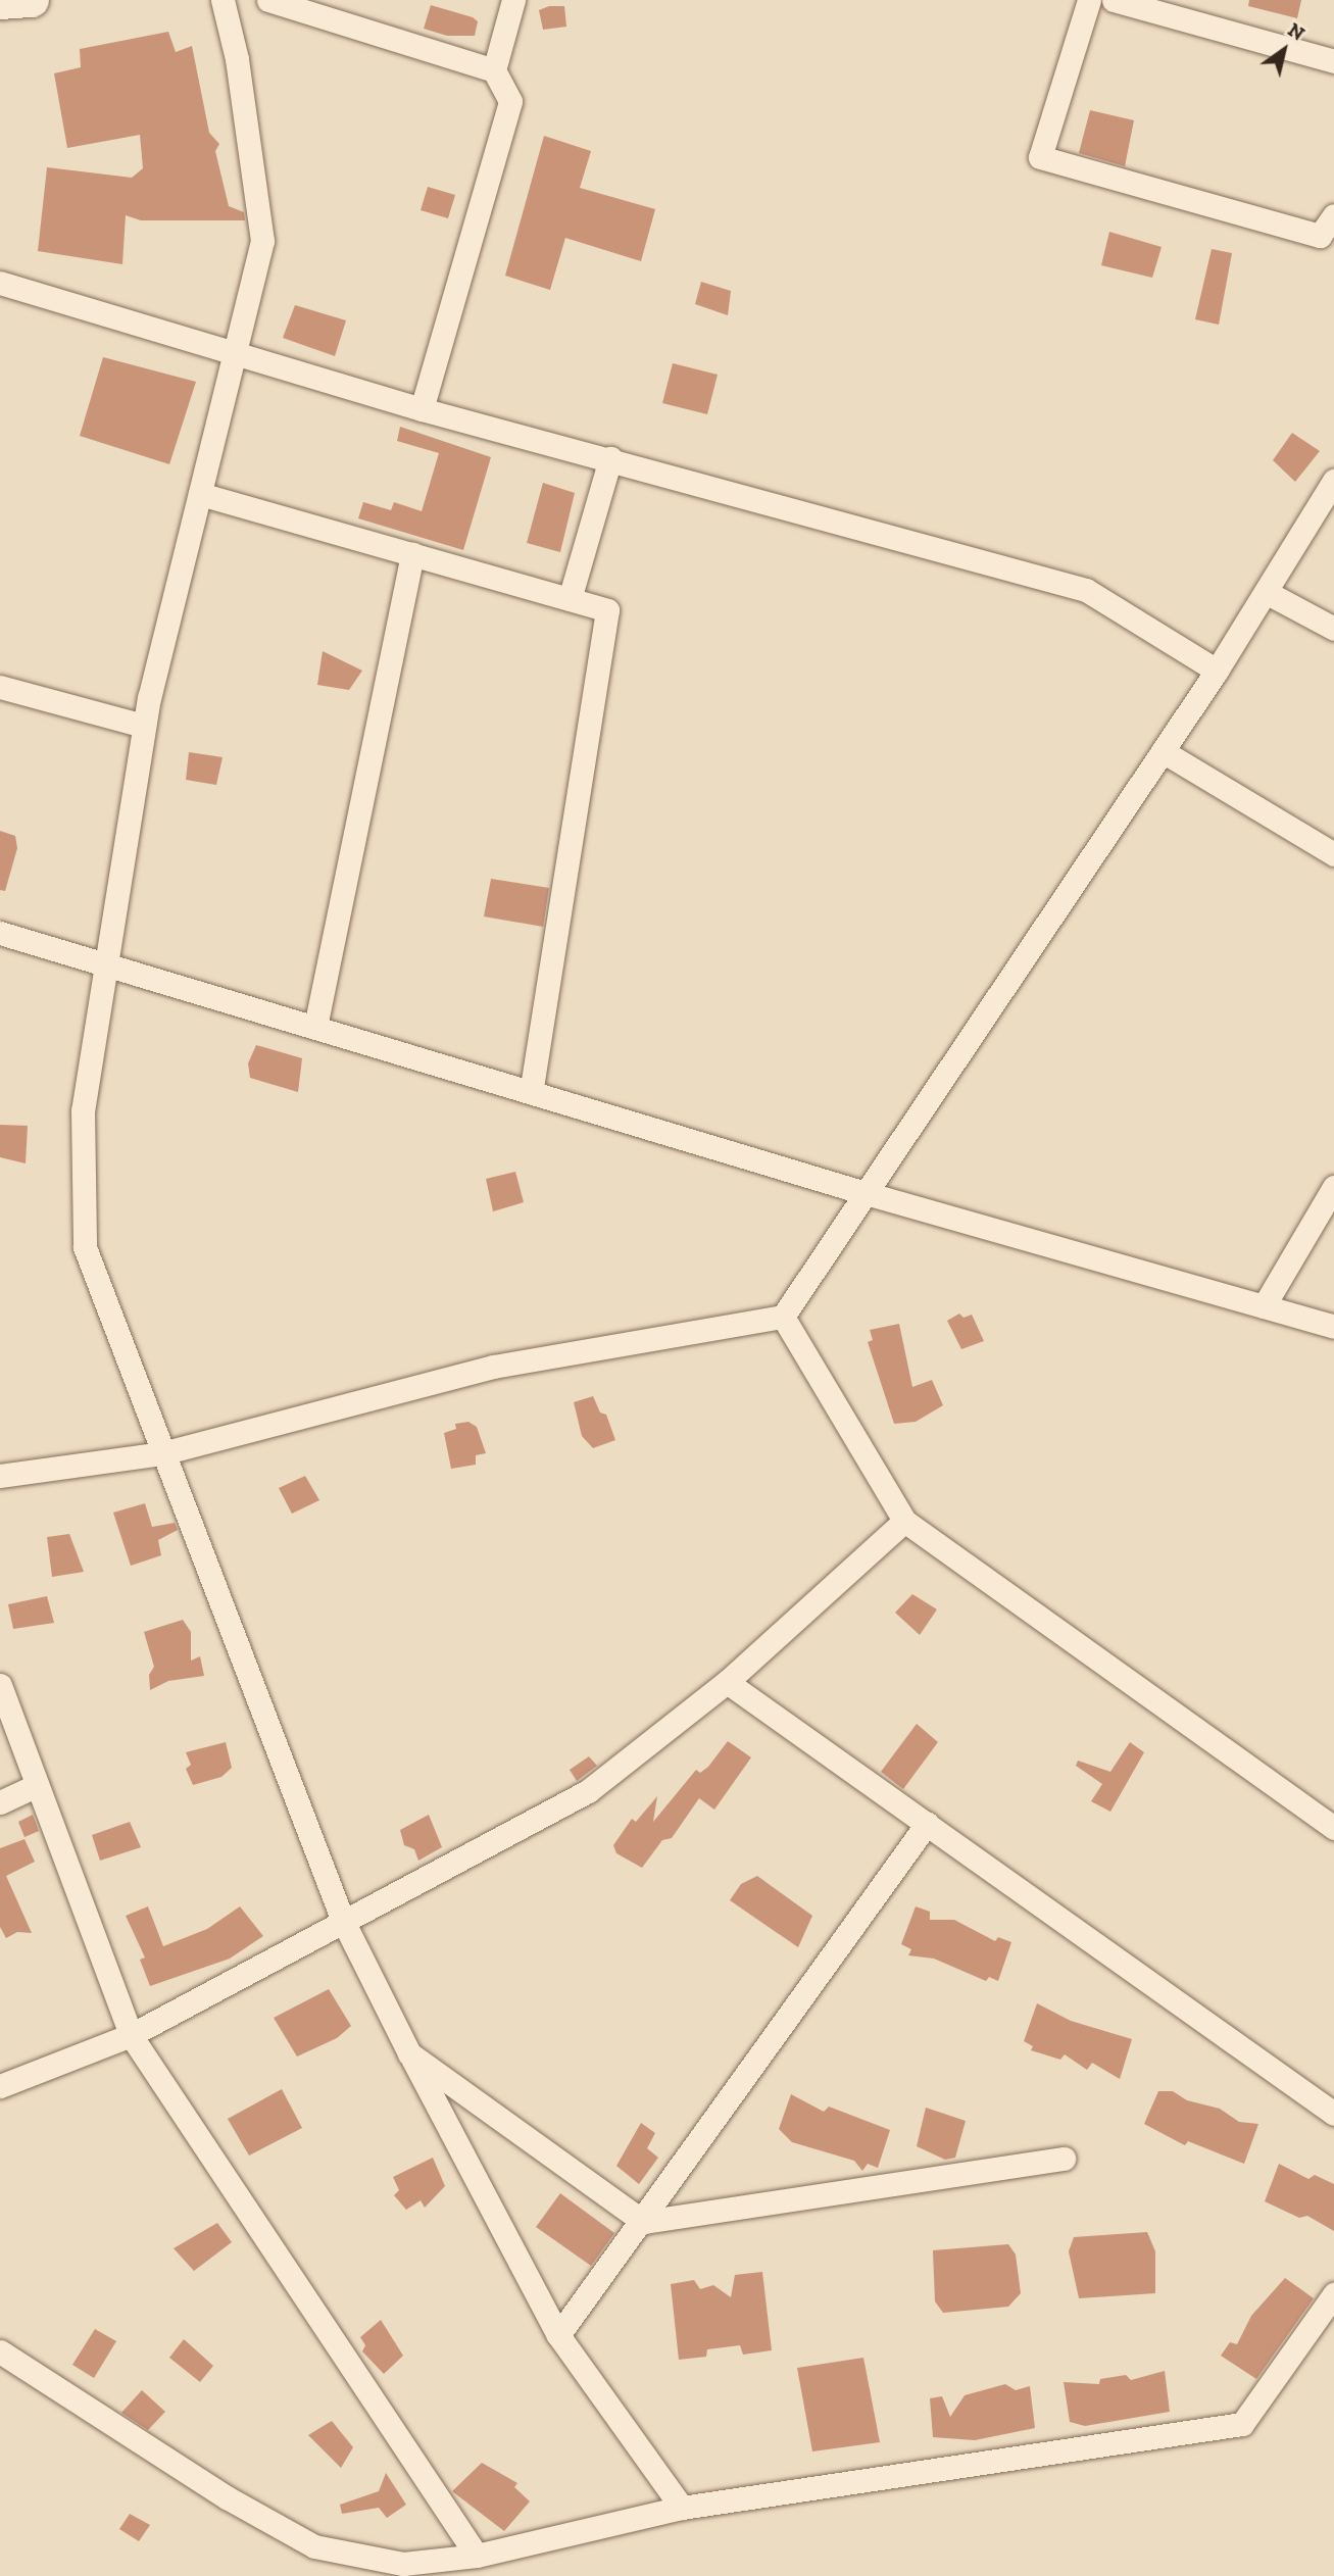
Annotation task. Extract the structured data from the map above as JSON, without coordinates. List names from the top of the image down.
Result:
{
  "north": "top right"
}
